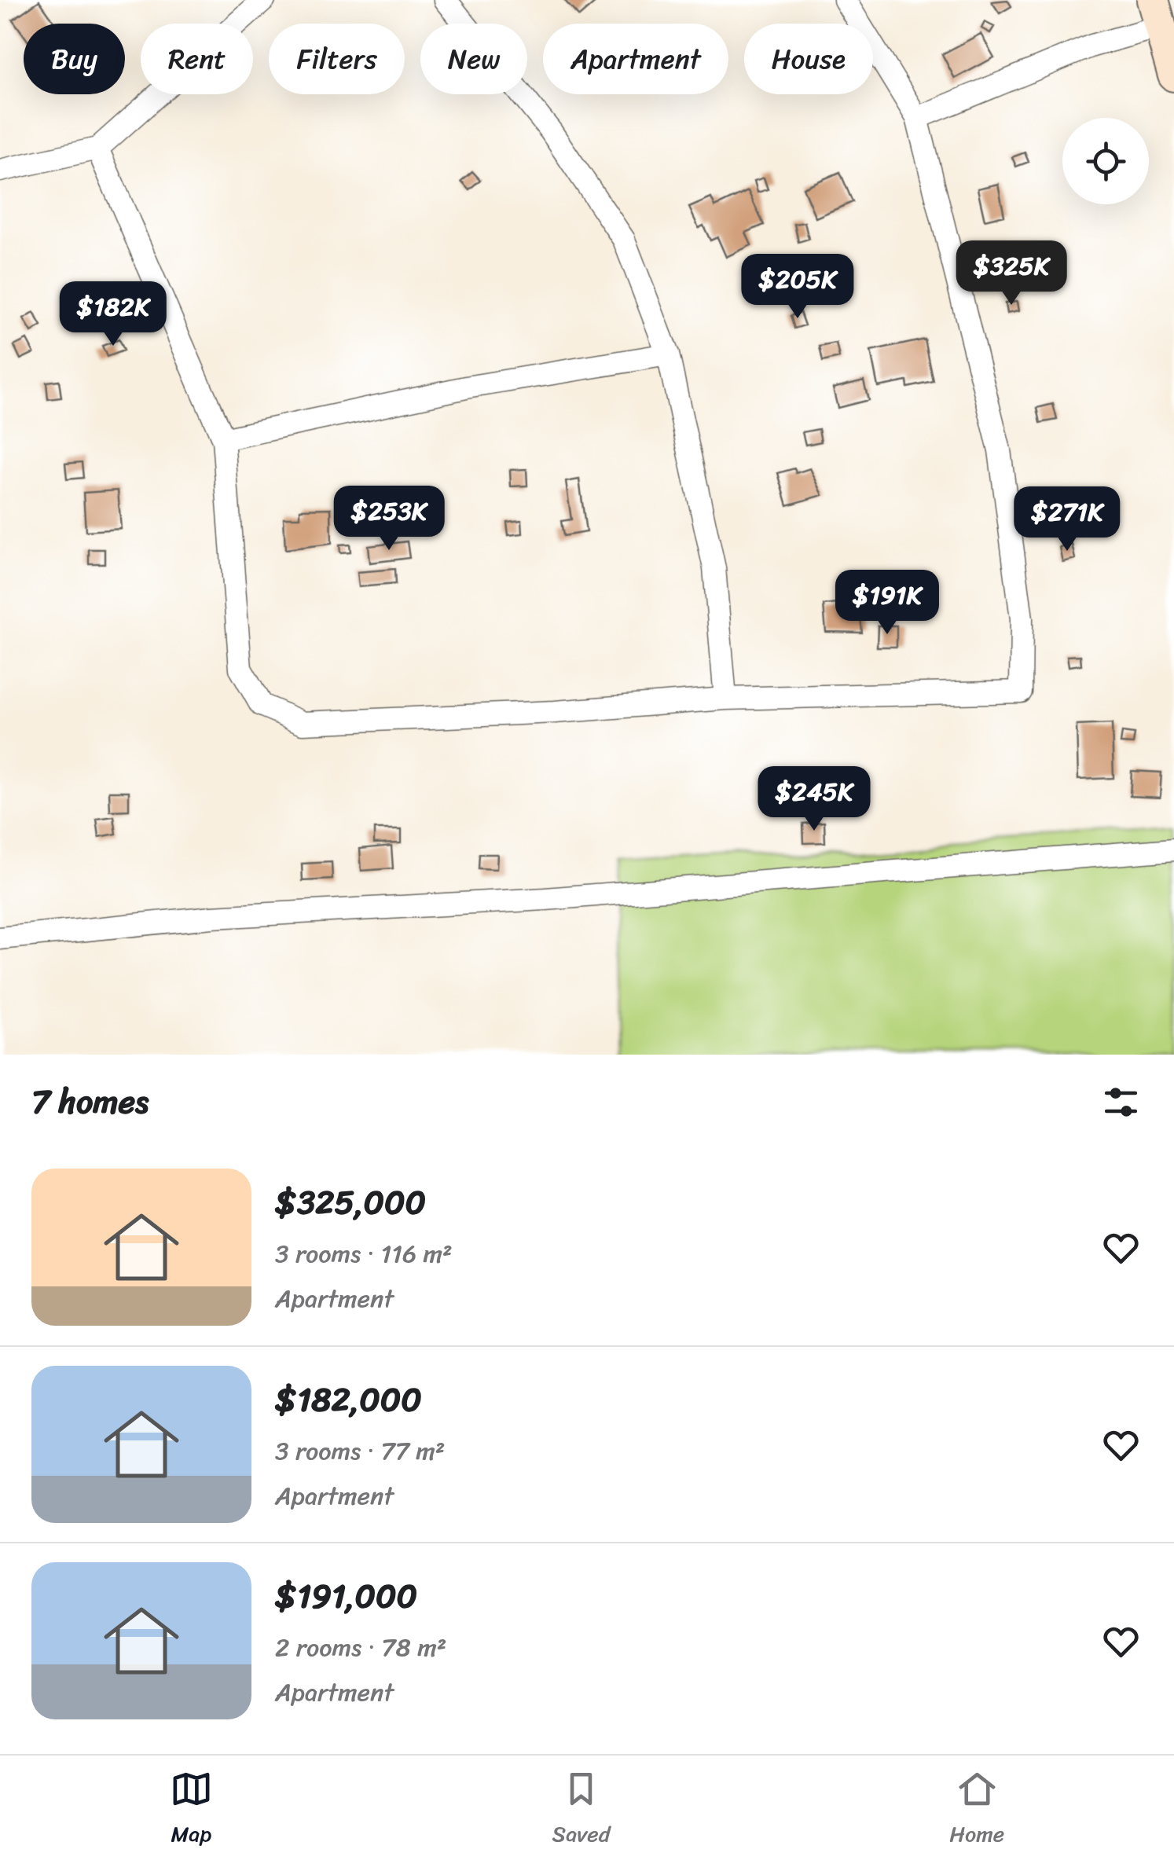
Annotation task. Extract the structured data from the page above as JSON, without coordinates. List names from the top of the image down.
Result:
{
  "page": {
    "chip": [
      "Buy",
      "Rent",
      "Filters",
      "New",
      "Apartment",
      "House"
    ],
    "price": [
      "$325K",
      "$205K",
      "$182K",
      "$253K",
      "$271K",
      "$191K",
      "$245K"
    ],
    "heading": "7 homes",
    "list": [
      {
        "name": "$325,000",
        "note": "3 rooms · 116 m² · Apartment"
      },
      {
        "name": "$182,000",
        "note": "3 rooms · 77 m² · Apartment"
      },
      {
        "name": "$191,000",
        "note": "2 rooms · 78 m² · Apartment"
      }
    ],
    "tabs": ["Map", "Saved", "Home"]
  }
}
